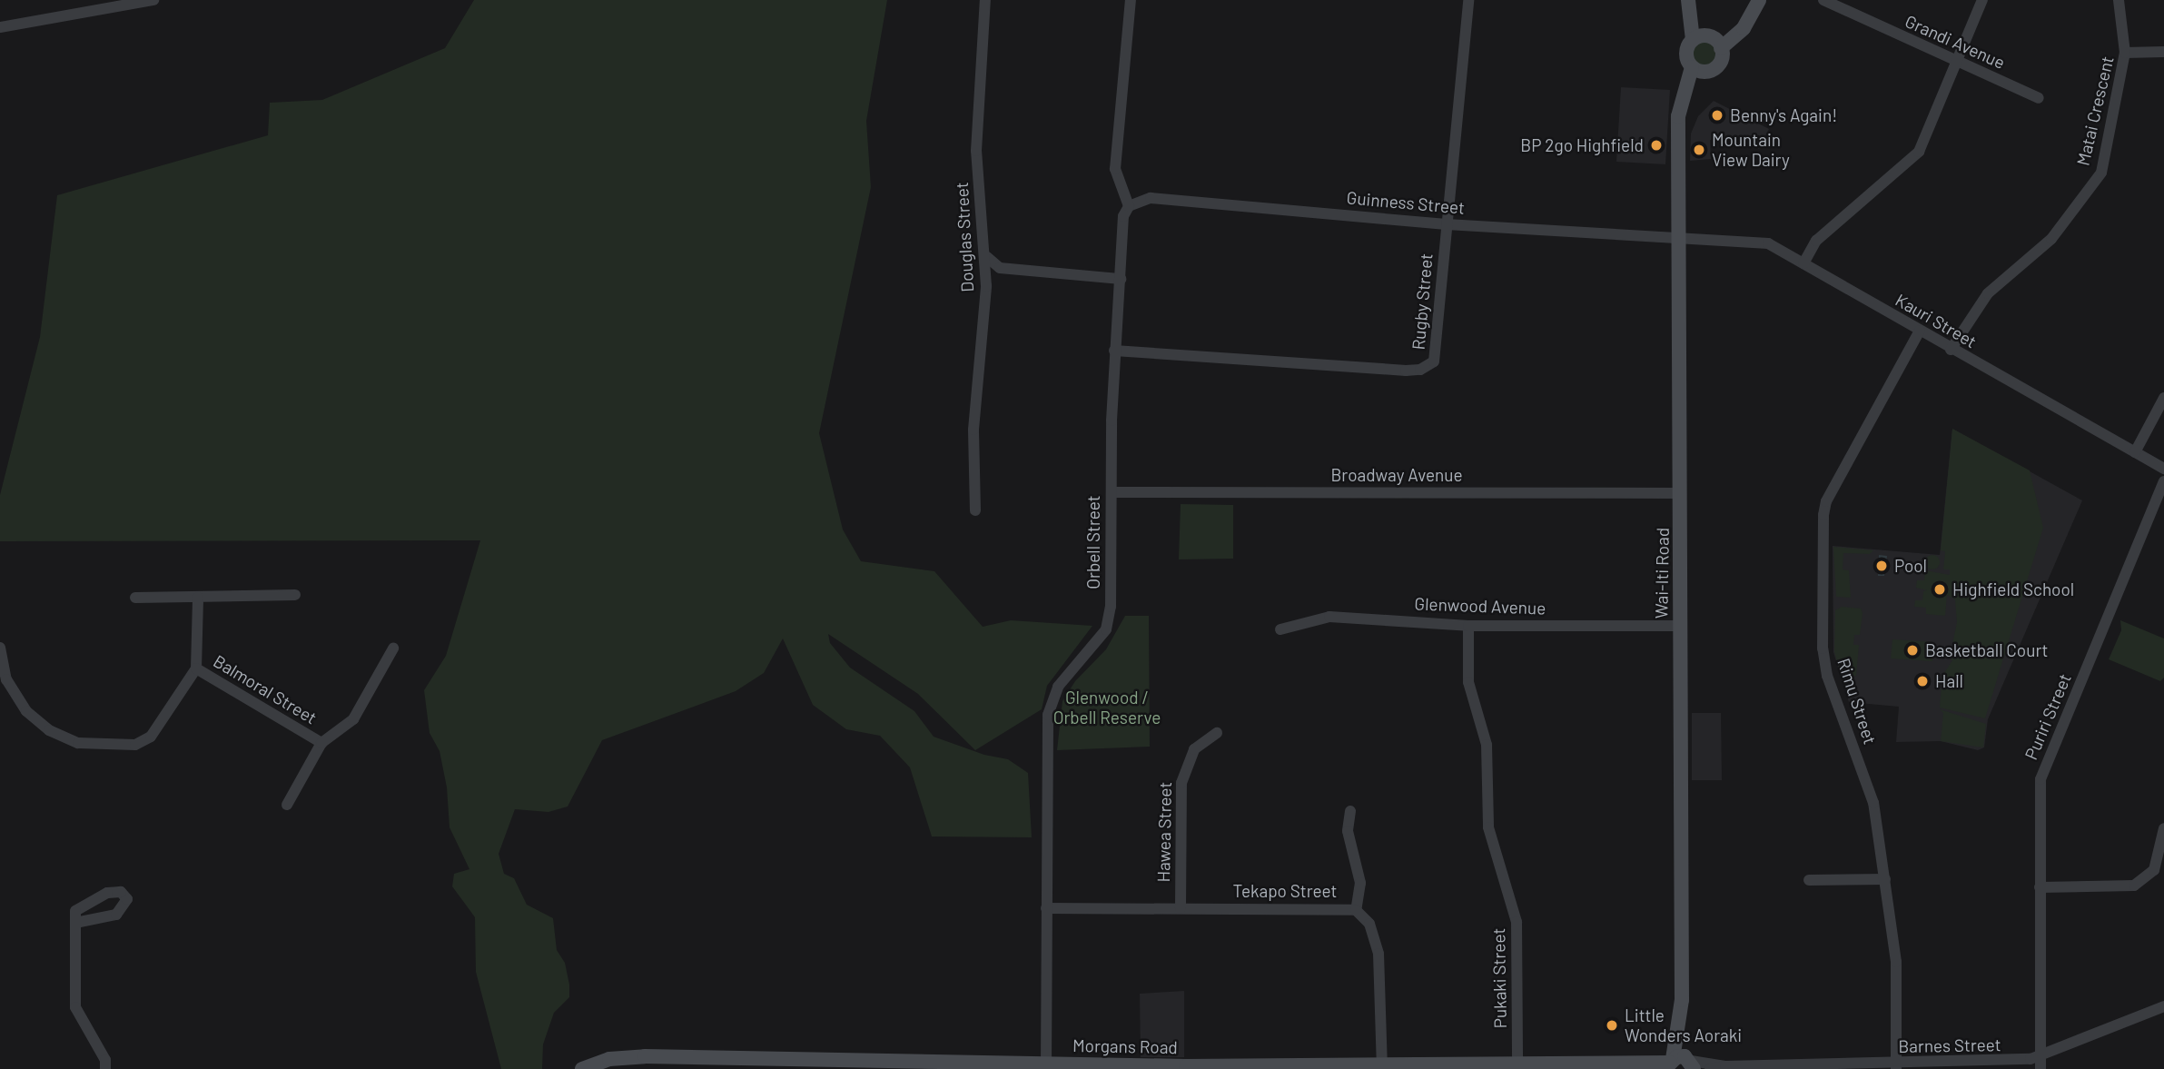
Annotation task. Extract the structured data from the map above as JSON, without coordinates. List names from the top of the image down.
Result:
{
  "streets": {
    "street": [
      "Grandi Avenue",
      "Matai Crescent",
      "Guinness Street",
      "Douglas Street",
      "Rugby Street",
      "Kauri Street",
      "Broadway Avenue",
      "Orbell Street",
      "Wai-Iti Road",
      "Glenwood Avenue",
      "Balmoral Street",
      "Rimu Street",
      "Puriri Street",
      "Hawea Street",
      "Tekapo Street",
      "Pukaki Street",
      "Barnes Street",
      "Morgans Road"
    ]
  },
  "crossings": [
    ["Matai Crescent", "Kauri Street"],
    ["Guinness Street", "Rugby Street"],
    ["Guinness Street", "Kauri Street"],
    ["Guinness Street", "Orbell Street"],
    ["Guinness Street", "Wai-Iti Road"],
    ["Rugby Street", "Orbell Street"],
    ["Kauri Street", "Wai-Iti Road"],
    ["Kauri Street", "Rimu Street"],
    ["Broadway Avenue", "Orbell Street"],
    ["Broadway Avenue", "Wai-Iti Road"],
    ["Orbell Street", "Tekapo Street"],
    ["Orbell Street", "Morgans Road"],
    ["Wai-Iti Road", "Glenwood Avenue"],
    ["Wai-Iti Road", "Barnes Street"],
    ["Wai-Iti Road", "Morgans Road"],
    ["Glenwood Avenue", "Pukaki Street"],
    ["Rimu Street", "Barnes Street"],
    ["Puriri Street", "Barnes Street"],
    ["Hawea Street", "Tekapo Street"],
    ["Tekapo Street", "Morgans Road"],
    ["Pukaki Street", "Morgans Road"],
    ["Barnes Street", "Morgans Road"]
  ],
  "parks": ["Glenwood / Orbell Reserve"],
  "places": [
    "Benny's Again!",
    "BP 2go Highfield",
    "Mountain View Dairy",
    "Pool",
    "Highfield School",
    "Basketball Court",
    "Hall",
    "Little Wonders Aoraki"
  ]
}
